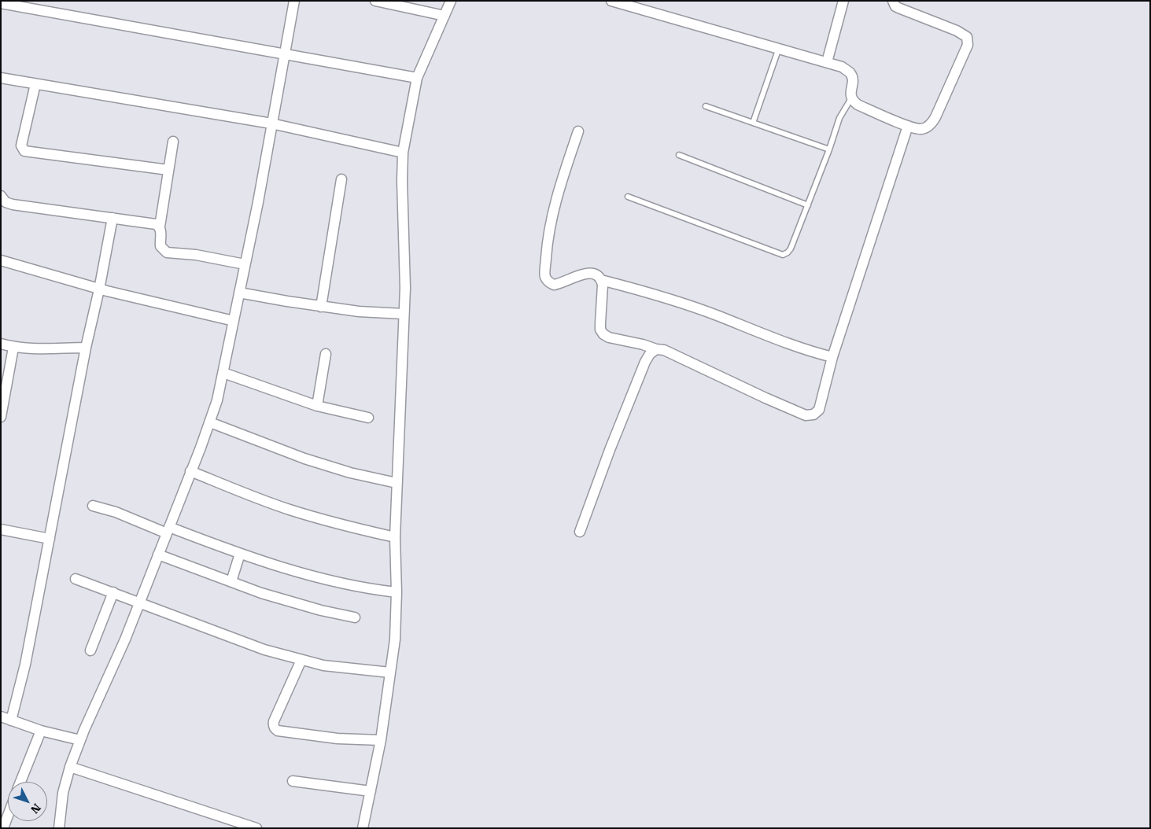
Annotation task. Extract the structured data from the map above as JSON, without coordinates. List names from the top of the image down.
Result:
{
  "north": "bottom right"
}
